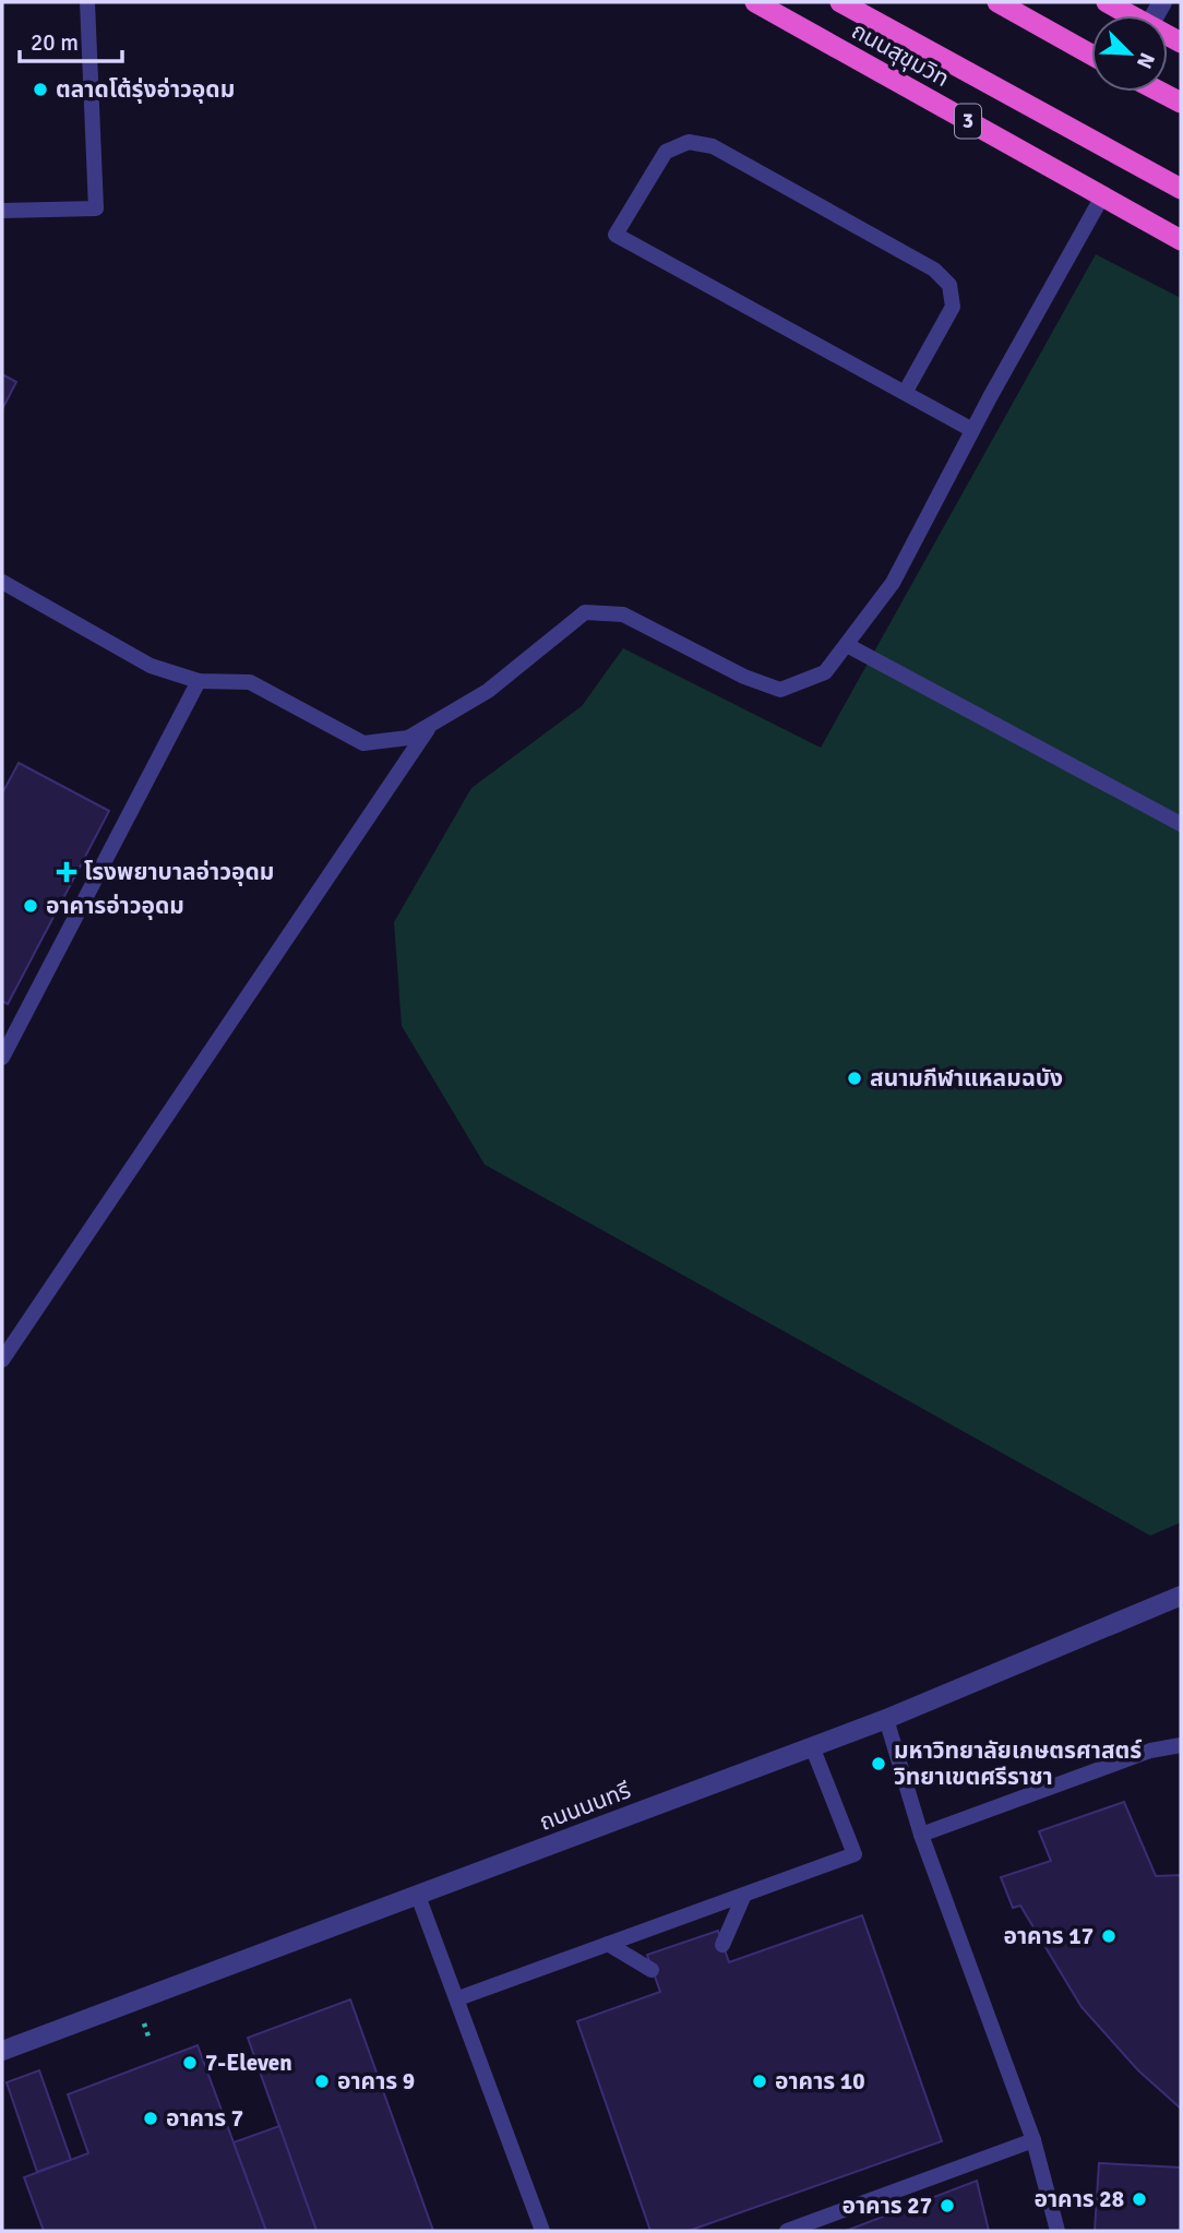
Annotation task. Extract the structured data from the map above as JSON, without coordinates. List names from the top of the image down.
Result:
{
  "streets": {
    "highway": ["ถนนสุขุมวิท", "3"],
    "street": ["ถนนนนทรี"]
  },
  "places": {
    "other": [
      "ตลาดโต้รุ่งอ่าวอุดม",
      "อาคารอ่าวอุดม",
      "สนามกีฬาแหลมฉบัง",
      "มหาวิทยาลัยเกษตรศาสตร์ วิทยาเขตศรีราชา",
      "อาคาร 17",
      "7-Eleven",
      "อาคาร 9",
      "อาคาร 10",
      "อาคาร 7",
      "อาคาร 28",
      "อาคาร 27"
    ],
    "health": ["โรงพยาบาลอ่าวอุดม"]
  },
  "scale_bar": "20 m",
  "north": "bottom right"
}
